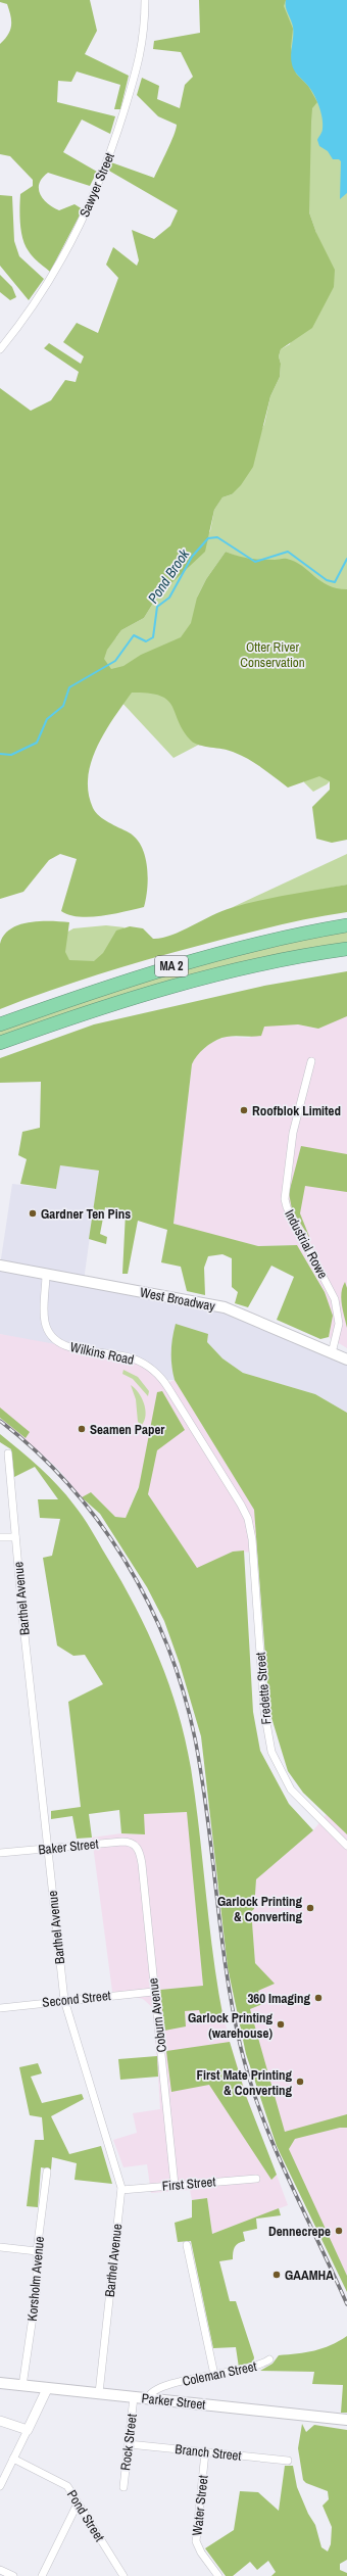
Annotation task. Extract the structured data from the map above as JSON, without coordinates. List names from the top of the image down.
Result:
{
  "streets": {
    "highway": ["MA 2"],
    "main road": ["West Broadway", "Parker Street"],
    "street": [
      "Sawyer Street",
      "Industrial Rowe",
      "Wilkins Road",
      "Barthel Avenue",
      "Fredette Street",
      "Baker Street",
      "Second Street",
      "Coburn Avenue",
      "First Street",
      "Korsholm Avenue",
      "Coleman Street",
      "Rock Street",
      "Branch Street",
      "Water Street",
      "Pond Street"
    ]
  },
  "crossings": [
    ["Industrial Rowe", "West Broadway"],
    ["West Broadway", "Wilkins Road"],
    ["Wilkins Road", "Fredette Street"],
    ["Barthel Avenue", "Baker Street"],
    ["Barthel Avenue", "Second Street"],
    ["Barthel Avenue", "First Street"],
    ["Barthel Avenue", "Parker Street"],
    ["Baker Street", "Coburn Avenue"],
    ["Second Street", "Coburn Avenue"],
    ["Coburn Avenue", "First Street"],
    ["Korsholm Avenue", "Parker Street"],
    ["Coleman Street", "Parker Street"],
    ["Parker Street", "Rock Street"],
    ["Rock Street", "Branch Street"],
    ["Branch Street", "Water Street"]
  ],
  "water": ["Pond Brook"],
  "parks": ["Otter River Conservation"],
  "places": [
    "Roofblok Limited",
    "Gardner Ten Pins",
    "Seamen Paper",
    "Garlock Printing & Converting",
    "360 Imaging",
    "Garlock Printing (warehouse)",
    "First Mate Printing & Converting",
    "Dennecrepe",
    "GAAMHA"
  ]
}
